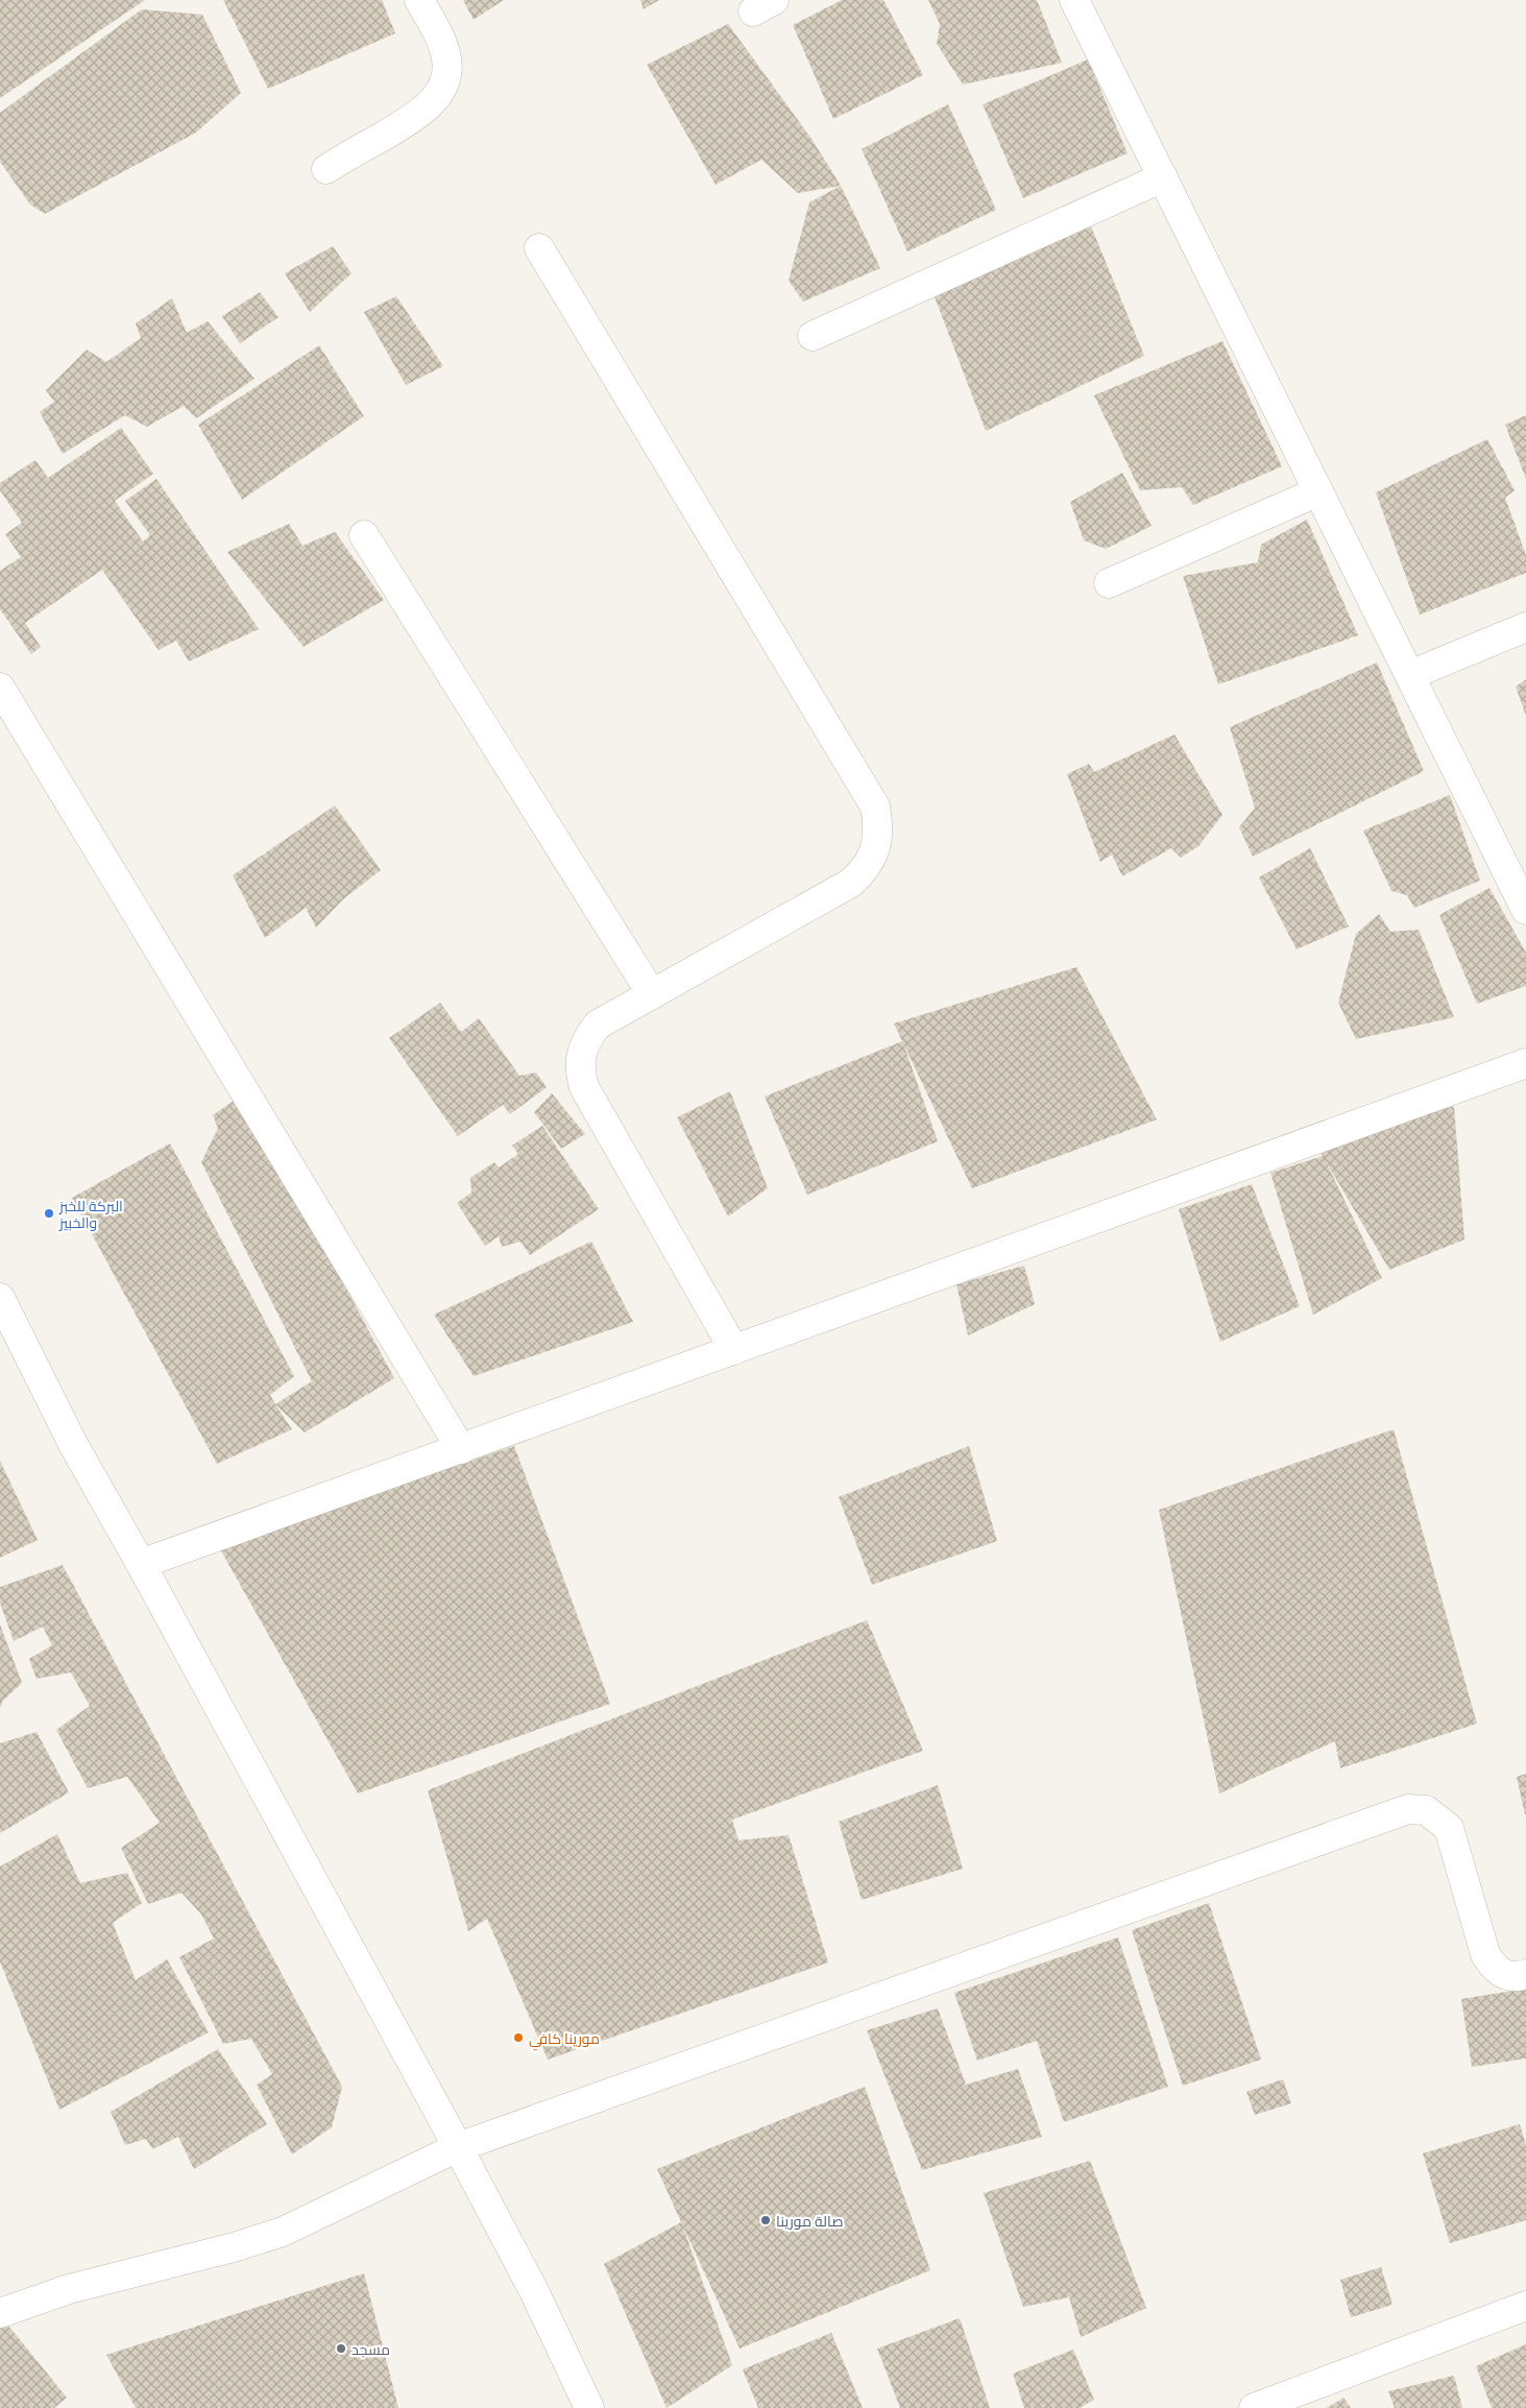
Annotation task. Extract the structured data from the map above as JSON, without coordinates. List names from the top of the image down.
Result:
{
  "places": [
    "البركة للخبز والخبيز",
    "مورينا كافي",
    "صالة مورينا",
    "مسجد"
  ]
}
